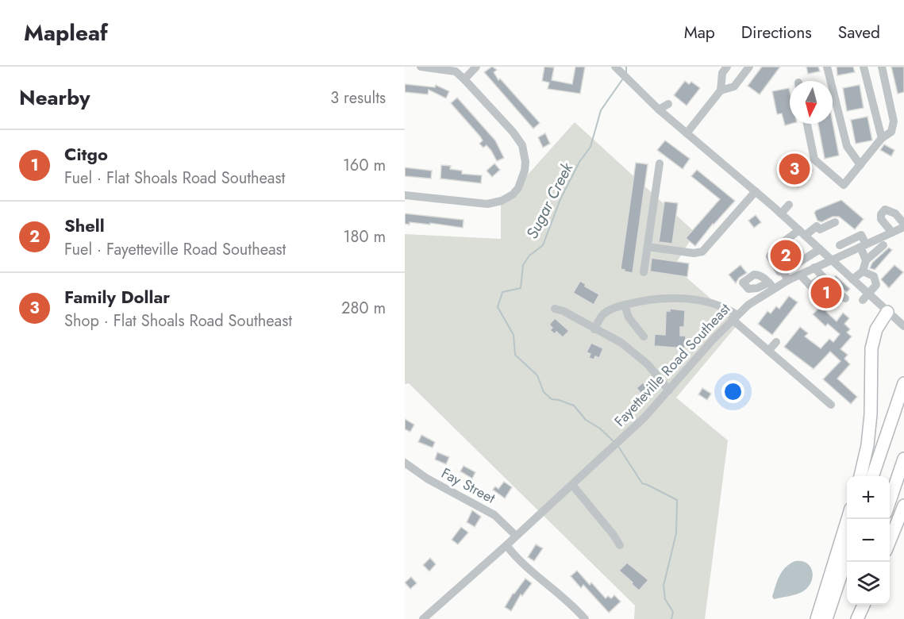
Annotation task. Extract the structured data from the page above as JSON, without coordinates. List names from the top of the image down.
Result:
{
  "streets": {
    "street": ["Fayetteville Road Southeast", "Fay Street"]
  },
  "crossings": [
    ["Fayetteville Road Southeast", "Fay Street"]
  ],
  "water": ["Sugar Creek"],
  "north": "bottom",
  "page": {
    "header": "Mapleaf",
    "nav": ["Map", "Directions", "Saved"],
    "heading": ["Nearby", "3 results"],
    "list": [
      {
        "mark": "1",
        "name": "Citgo",
        "note": "Fuel · Flat Shoals Road Southeast",
        "value": "160 m"
      },
      {
        "mark": "2",
        "name": "Shell",
        "note": "Fuel · Fayetteville Road Southeast",
        "value": "180 m"
      },
      {
        "mark": "3",
        "name": "Family Dollar",
        "note": "Shop · Flat Shoals Road Southeast",
        "value": "280 m"
      }
    ],
    "pins": ["3", "2", "1"],
    "map_buttons": ["+", "−"]
  }
}
